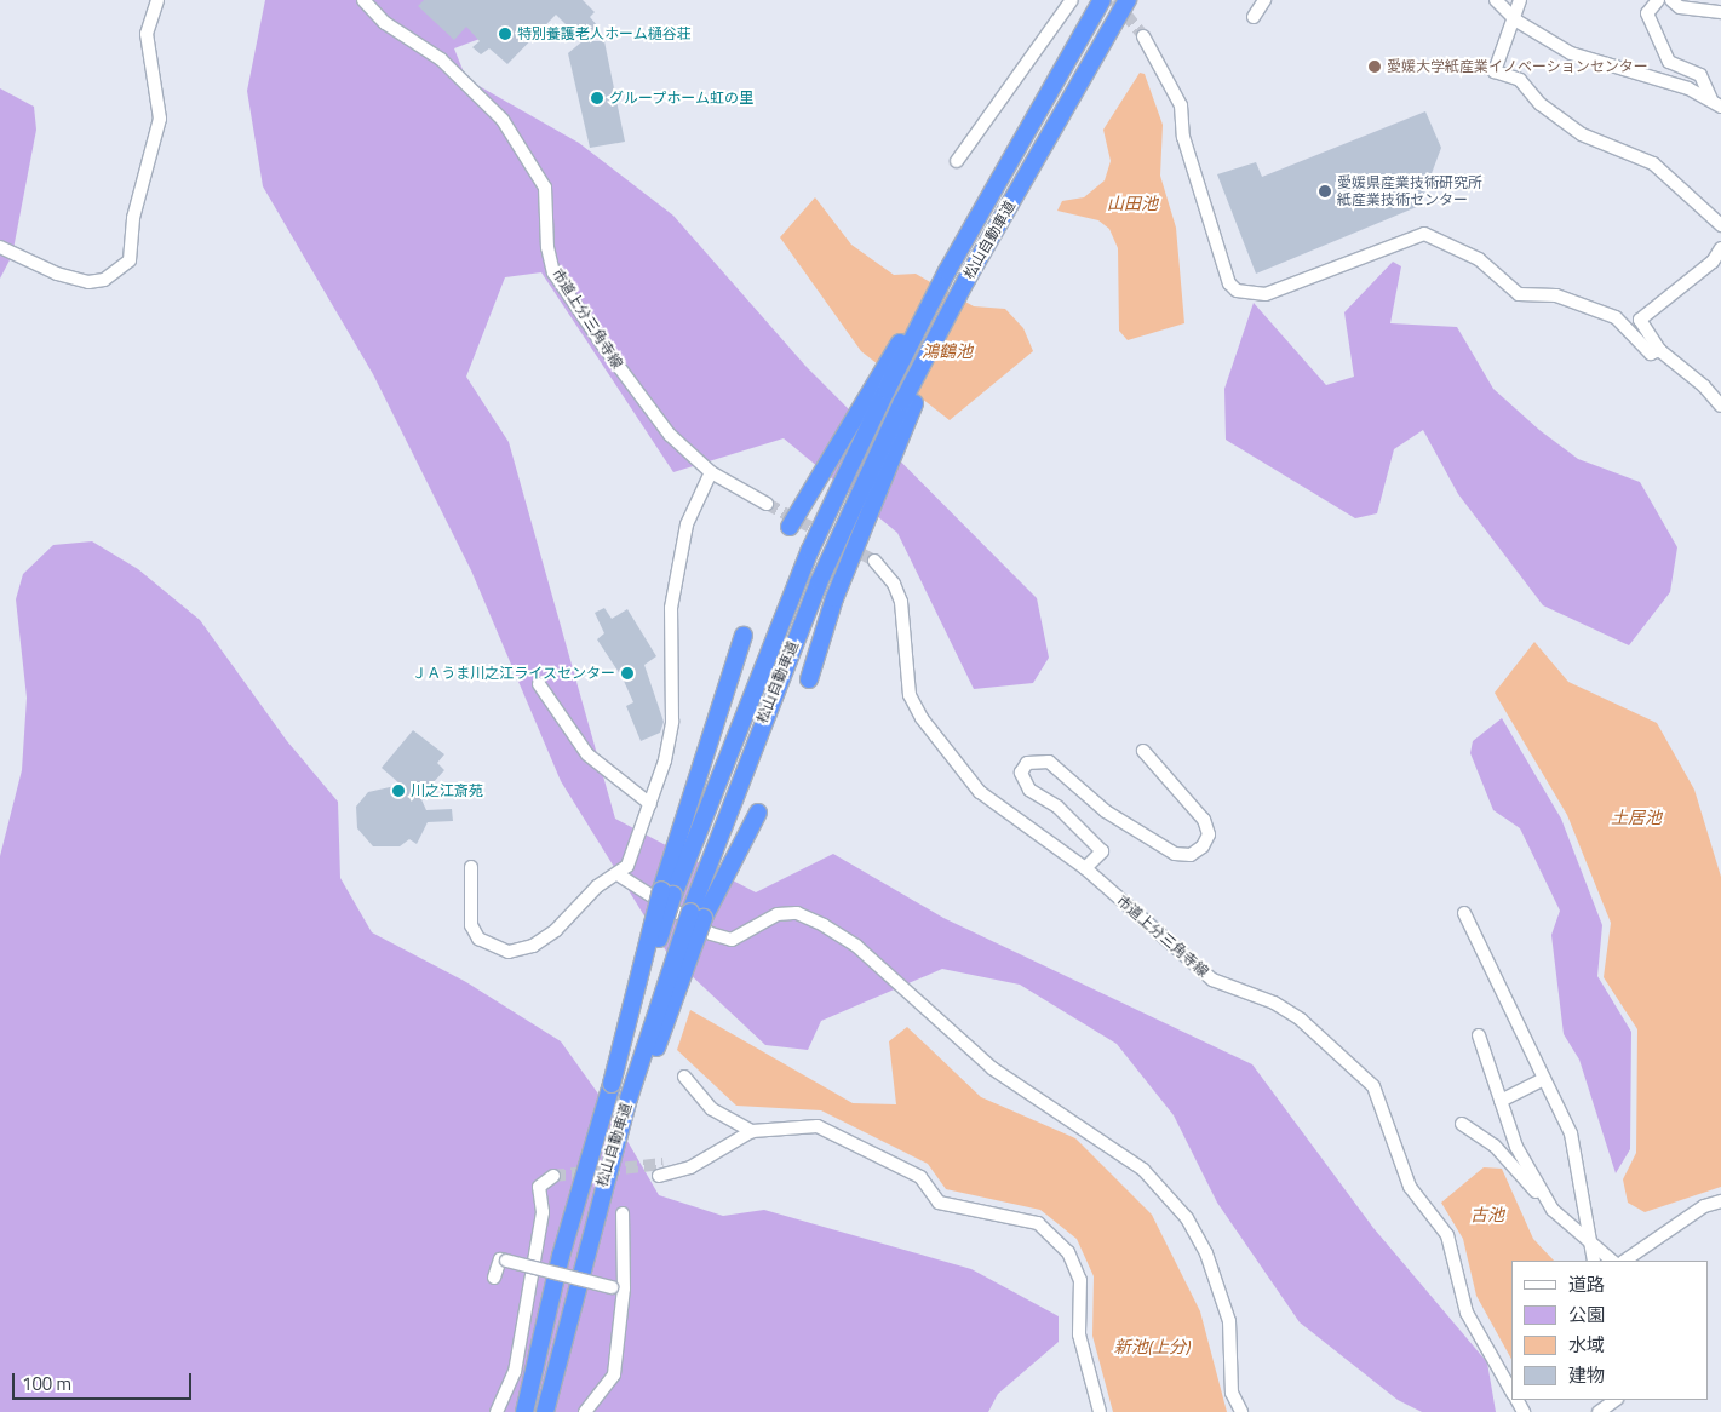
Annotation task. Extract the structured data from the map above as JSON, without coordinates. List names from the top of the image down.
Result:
{
  "streets": {
    "highway": ["松山自動車道"],
    "street": ["市道上分三角寺線"]
  },
  "water": [
    "山田池",
    "鴻鶴池",
    "土居池",
    "古池",
    "新池(上分)"
  ],
  "places": [
    "特別養護老人ホーム樋谷荘",
    "愛媛大学紙産業イノベーションセンター",
    "グループホーム虹の里",
    "愛媛県産業技術研究所 紙産業技術センター",
    "ＪＡうま川之江ライスセンター",
    "川之江斎苑"
  ],
  "legend": [
    "道路",
    "公園",
    "水域",
    "建物"
  ],
  "scale_bar": "100 m"
}
